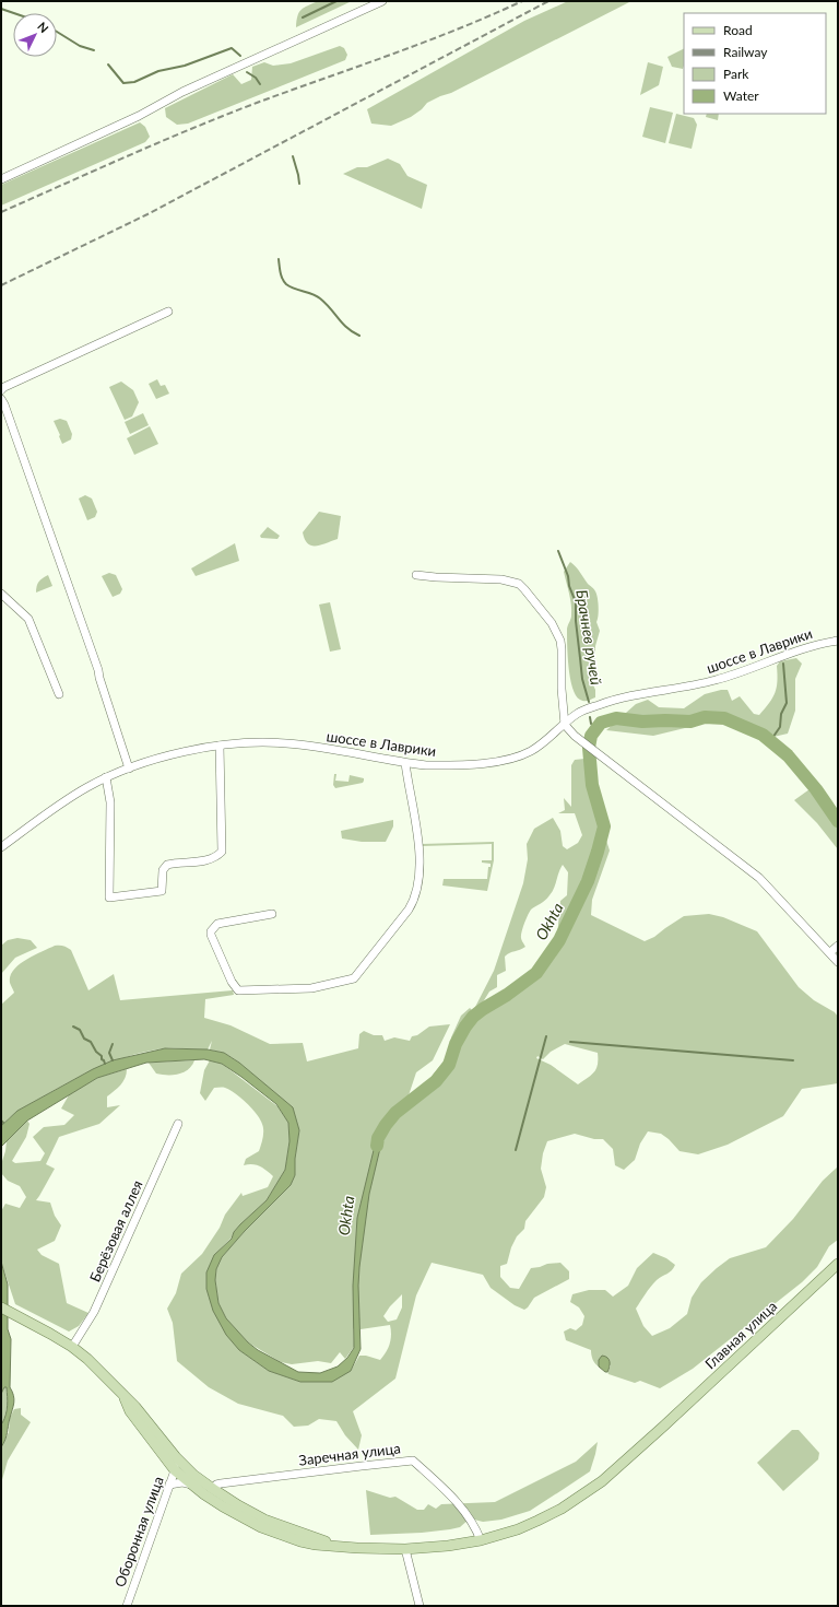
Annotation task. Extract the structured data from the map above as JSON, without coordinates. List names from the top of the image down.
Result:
{
  "streets": {
    "main road": ["Главная улица"],
    "street": [
      "шоссе в Лаврики",
      "Берёзовая аллея",
      "Заречная улица",
      "Оборонная улица"
    ]
  },
  "crossings": [
    ["Главная улица", "Заречная улица"]
  ],
  "water": ["Брачнев ручей", "Okhta"],
  "legend": [
    "Road",
    "Railway",
    "Park",
    "Water"
  ],
  "north": "top right"
}
